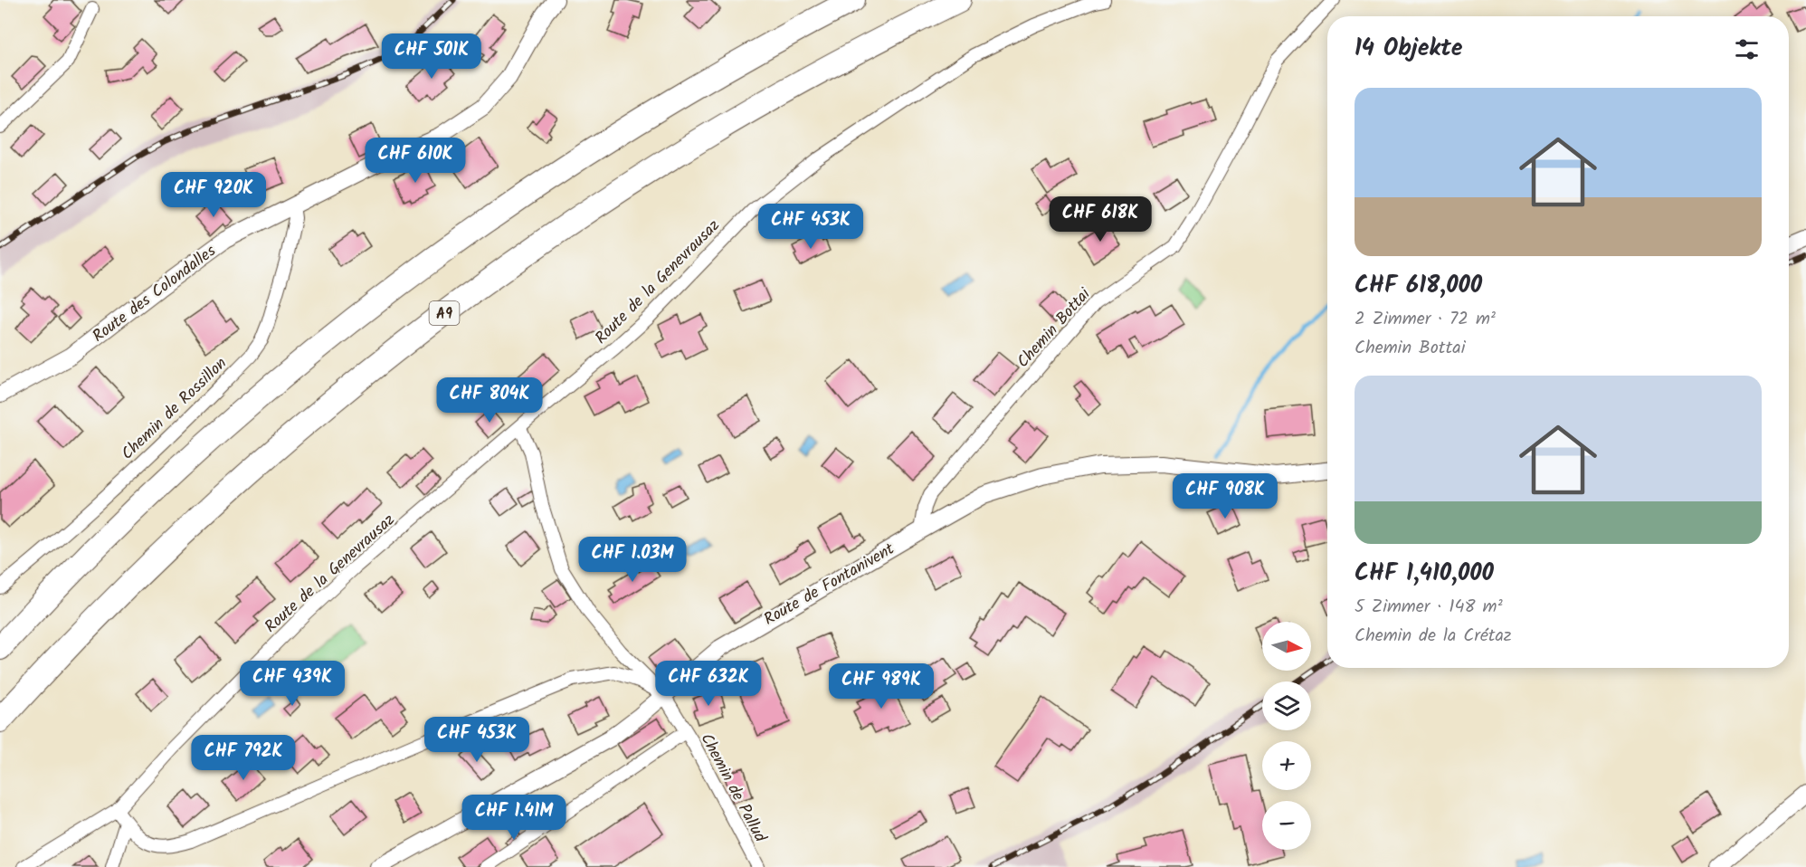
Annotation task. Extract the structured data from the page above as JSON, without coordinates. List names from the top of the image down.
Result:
{
  "streets": {
    "highway": ["A9"],
    "street": [
      "Route de la Genevrausaz",
      "Route des Colondalles",
      "Chemin Bottai",
      "Chemin de Rossillon",
      "Route de Fontanivent",
      "Chemin de Pallud"
    ]
  },
  "crossings": [
    ["Route de la Genevrausaz", "Chemin de Pallud"],
    ["Route des Colondalles", "Chemin de Rossillon"],
    ["Chemin Bottai", "Route de Fontanivent"],
    ["Route de Fontanivent", "Chemin de Pallud"]
  ],
  "north": "right",
  "page": {
    "heading": "14 Objekte",
    "price": [
      "CHF 501K",
      "CHF 610K",
      "CHF 920K",
      "CHF 618K",
      "CHF 453K",
      "CHF 804K",
      "CHF 908K",
      "CHF 1.03M",
      "CHF 439K",
      "CHF 632K",
      "CHF 989K",
      "CHF 453K",
      "CHF 792K",
      "CHF 1.41M"
    ],
    "list": [
      {
        "name": "CHF 618,000",
        "note": "2 Zimmer · 72 m² · Chemin Bottai"
      },
      {
        "name": "CHF 1,410,000",
        "note": "5 Zimmer · 148 m² · Chemin de la Crétaz"
      }
    ],
    "map_buttons": ["+", "−"]
  }
}
